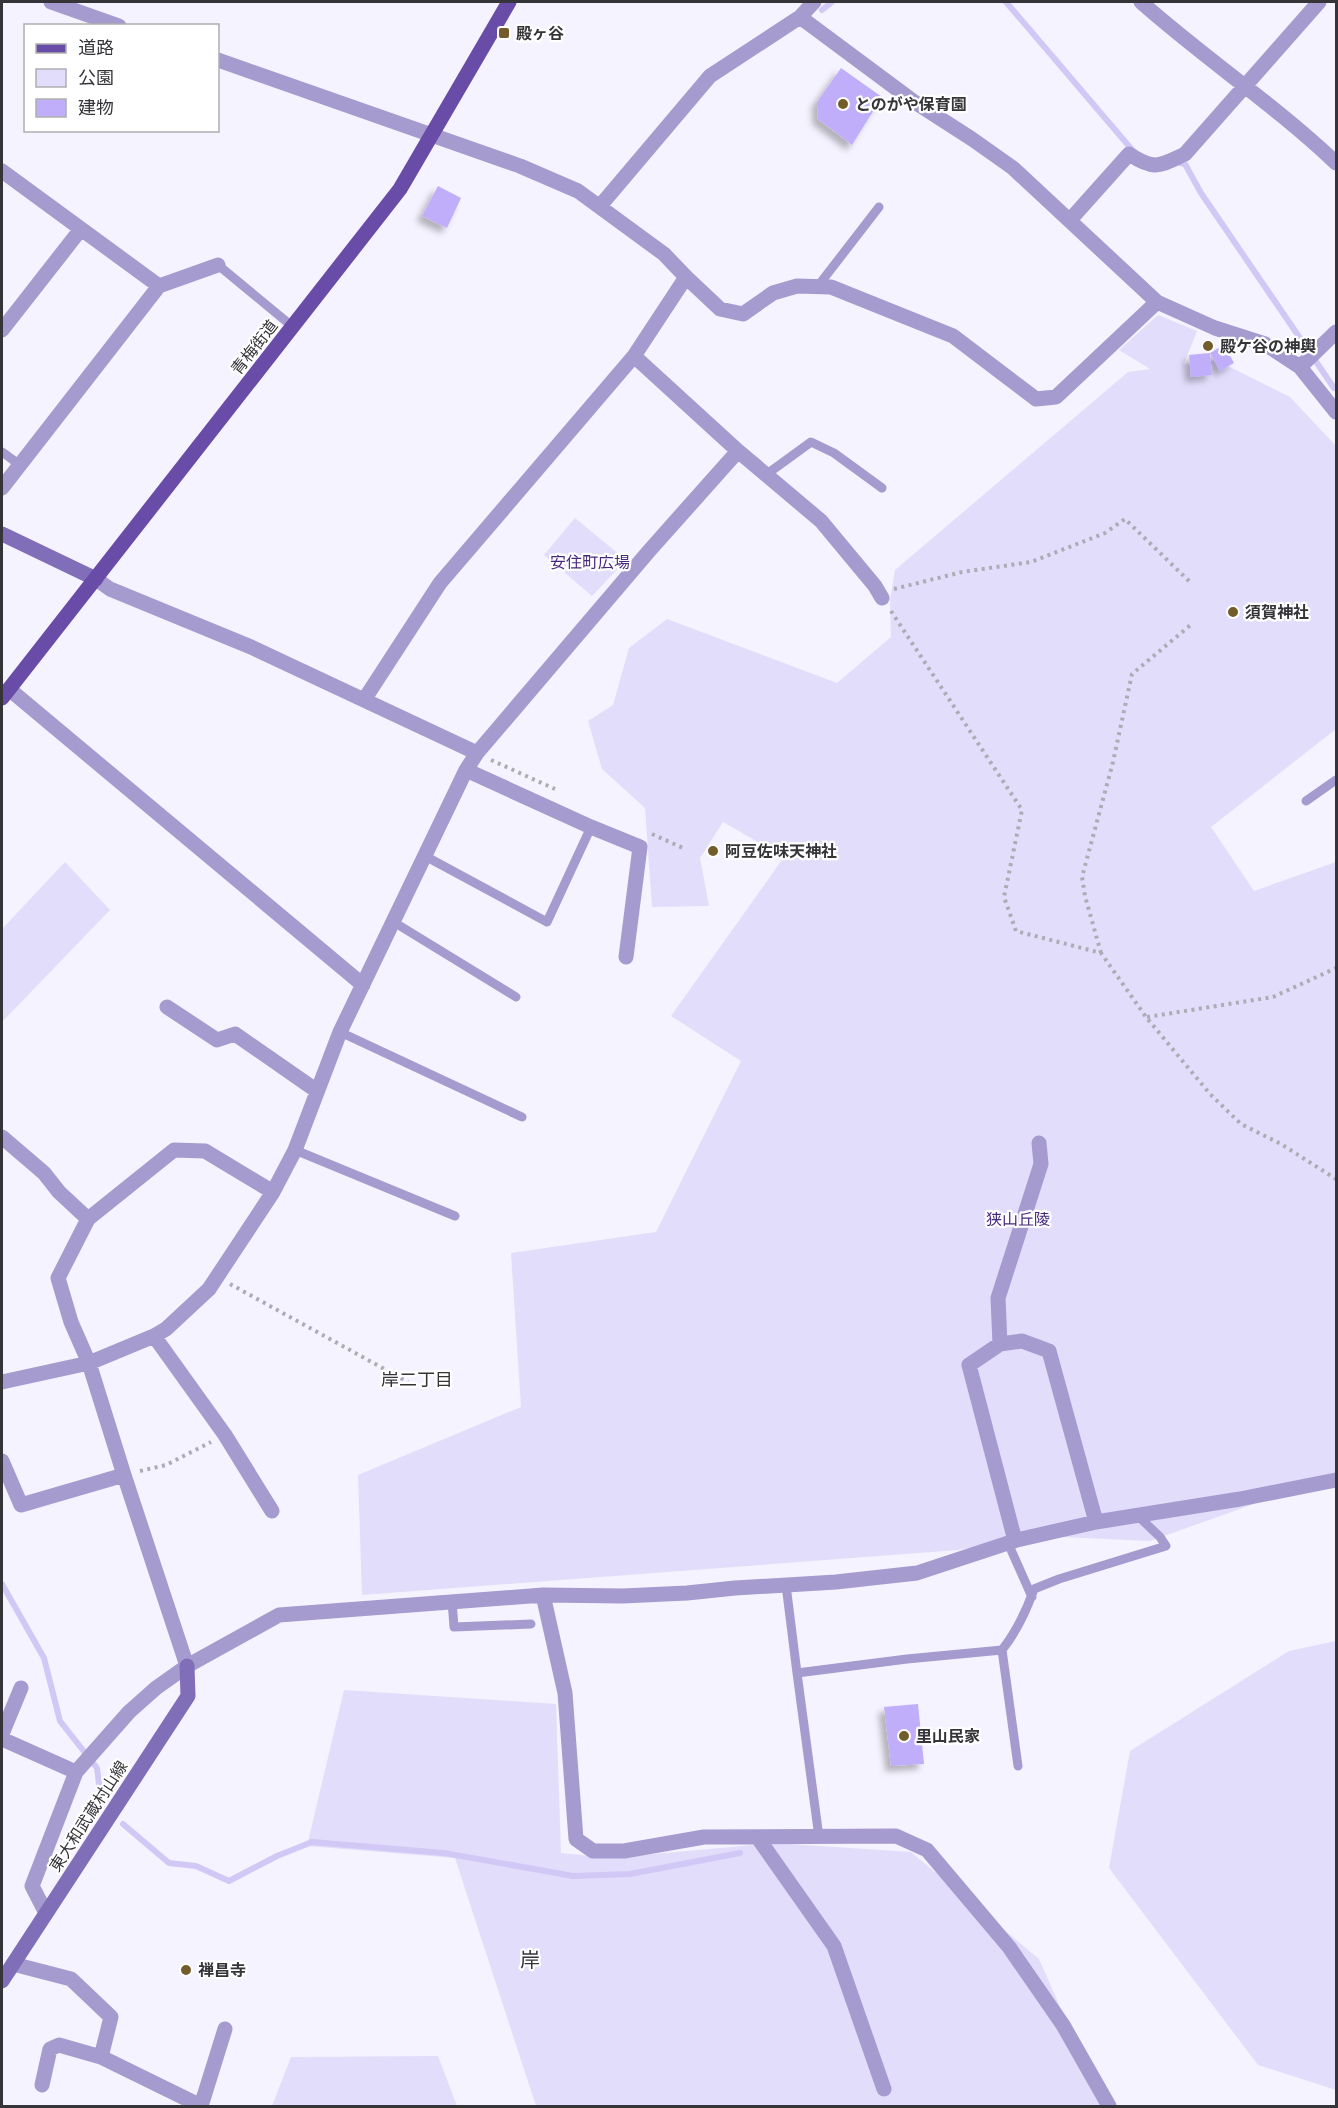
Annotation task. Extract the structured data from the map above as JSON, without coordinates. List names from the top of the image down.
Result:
{
  "streets": {
    "main road": ["青梅街道"],
    "street": ["東大和武蔵村山線"]
  },
  "districts": ["岸二丁目", "岸"],
  "parks": ["安住町広場", "狭山丘陵"],
  "places": {
    "transit": ["殿ヶ谷"],
    "other": [
      "とのがや保育園",
      "殿ケ谷の神輿",
      "須賀神社",
      "阿豆佐味天神社",
      "里山民家",
      "禅昌寺"
    ]
  },
  "legend": ["道路", "公園", "建物"]
}
